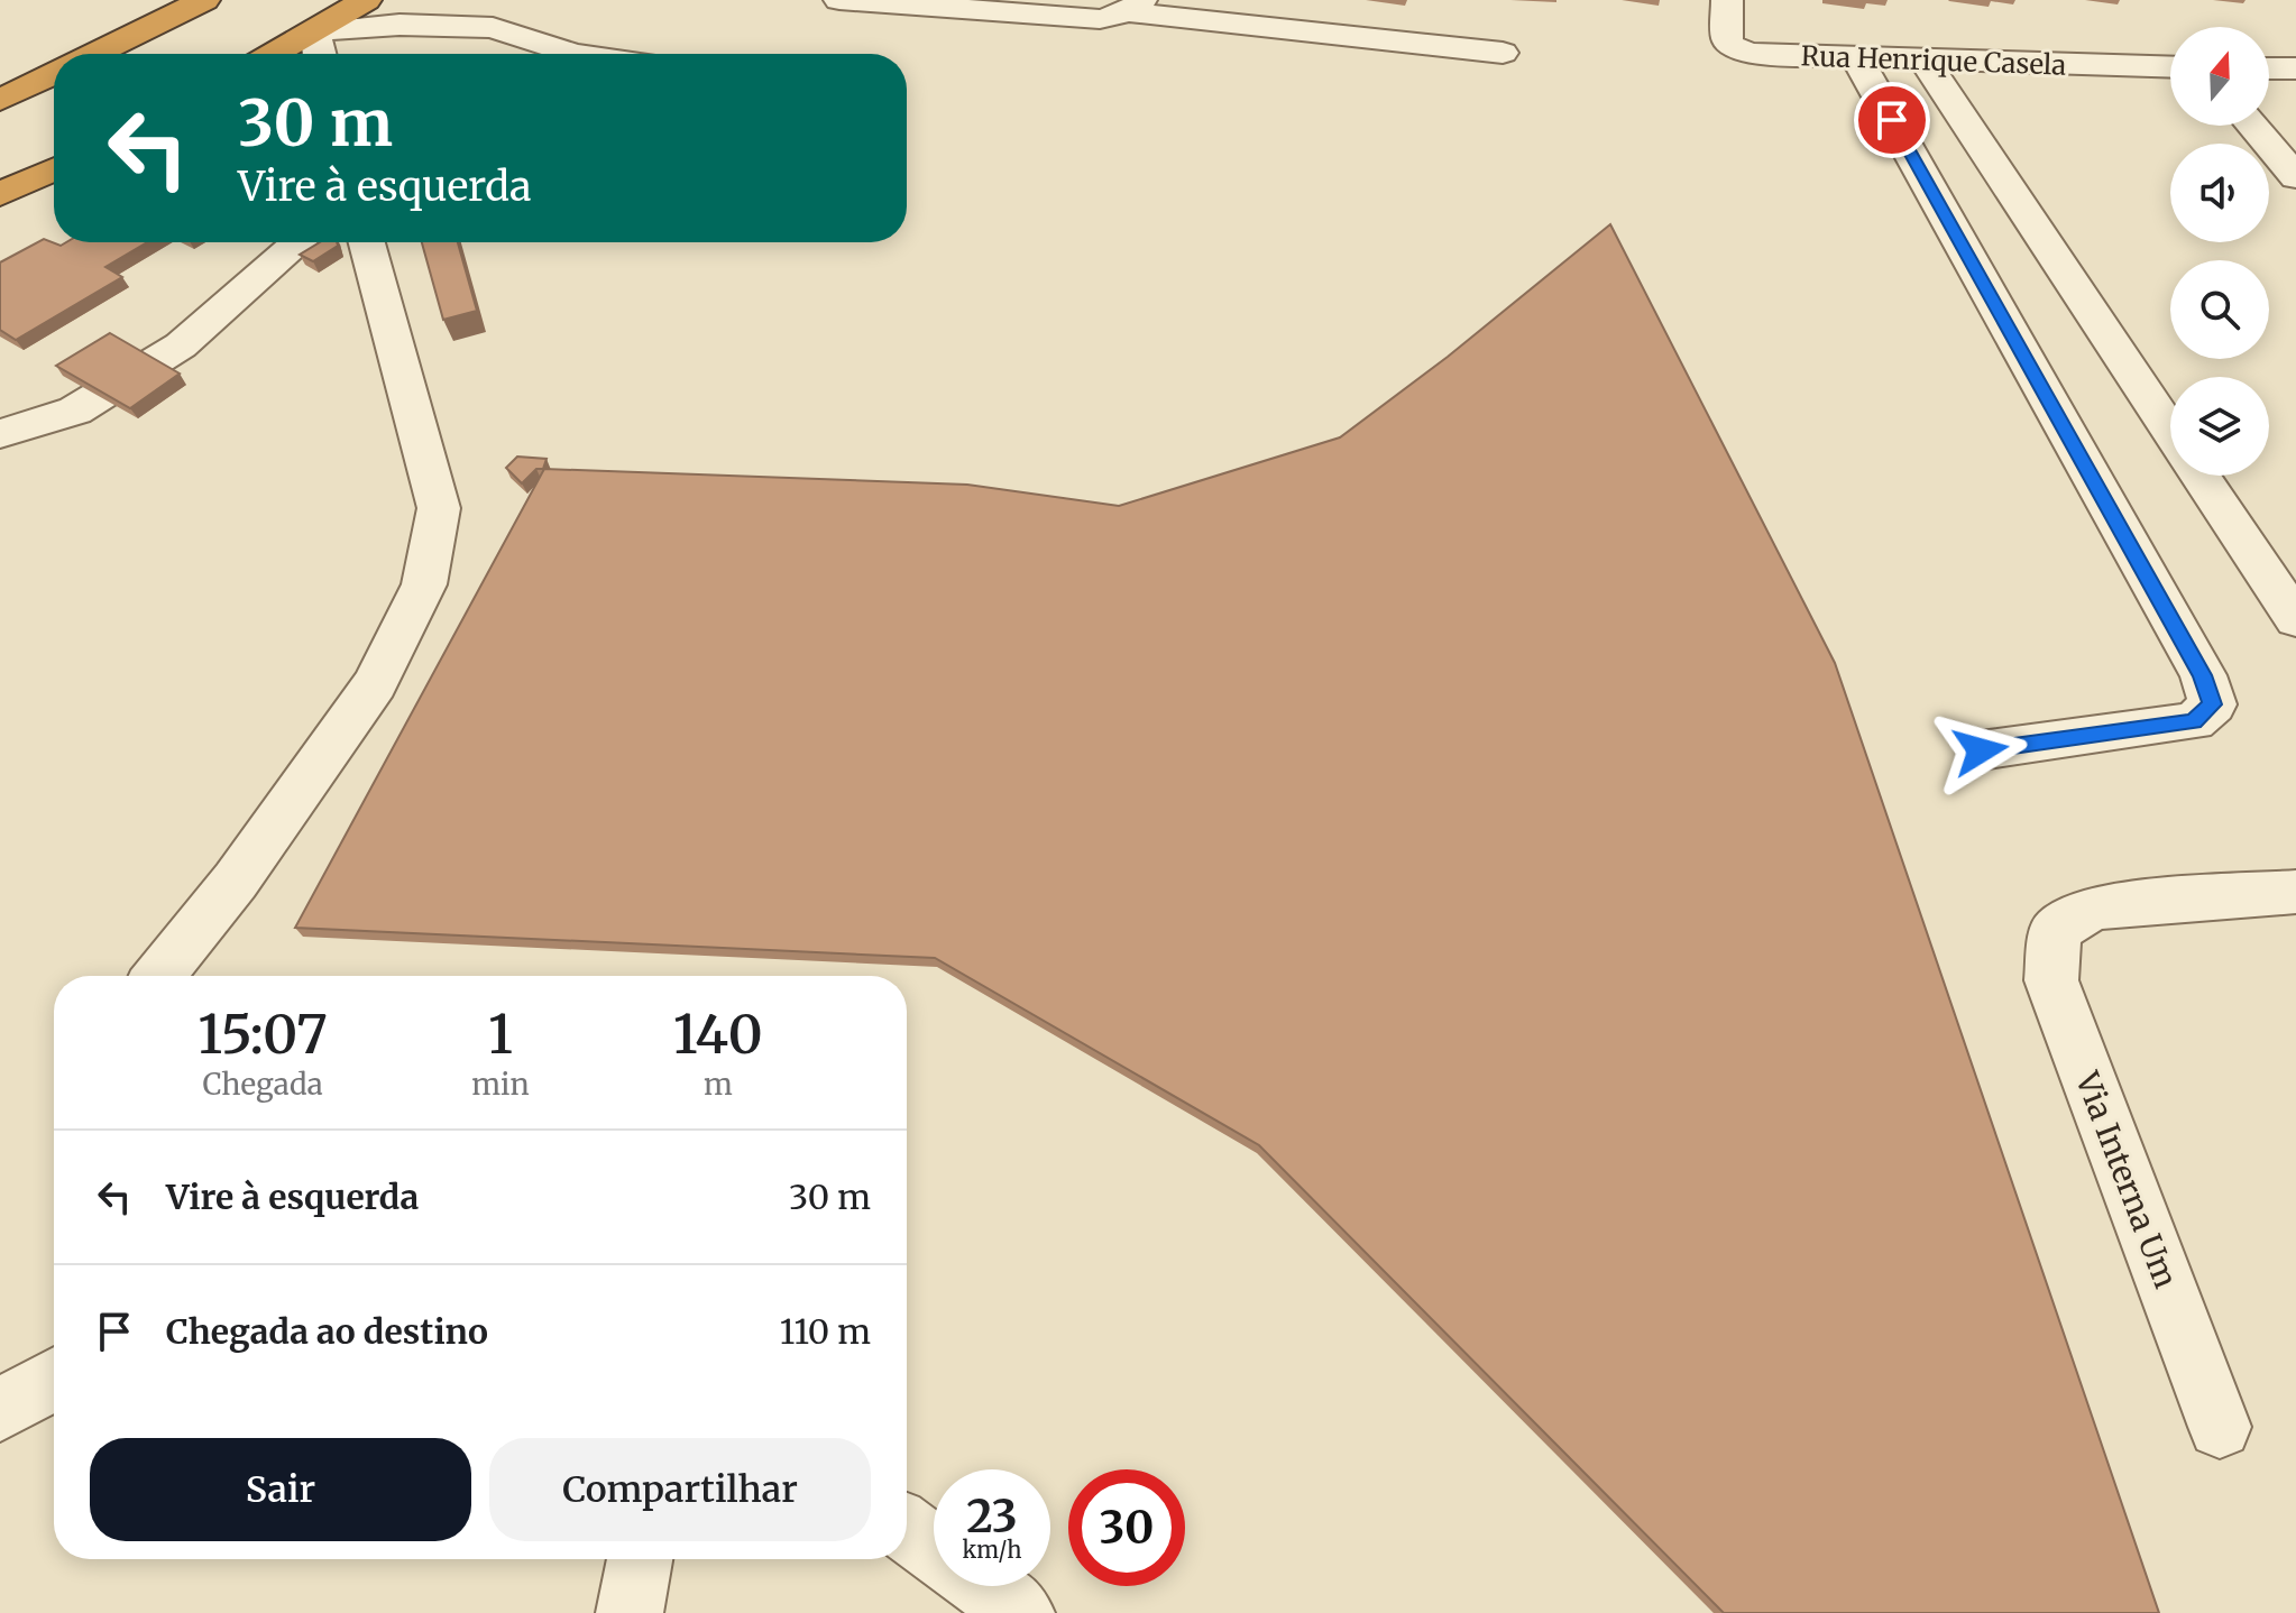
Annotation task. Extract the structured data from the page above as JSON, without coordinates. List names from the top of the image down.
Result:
{
  "streets": {
    "street": ["Rua Henrique Casela", "Via Interna Um"]
  },
  "north": "top",
  "page": {
    "turn": ["30 m", "Vire à esquerda"],
    "eta": [
      "15:07",
      "Chegada",
      "1",
      "min",
      "140",
      "m"
    ],
    "list": [
      {
        "name": "Vire à esquerda",
        "value": "30 m"
      },
      {
        "name": "Chegada ao destino",
        "value": "110 m"
      }
    ],
    "buttons": ["Sair", "Compartilhar"],
    "speed": "23 km/h",
    "limit": "30"
  }
}
